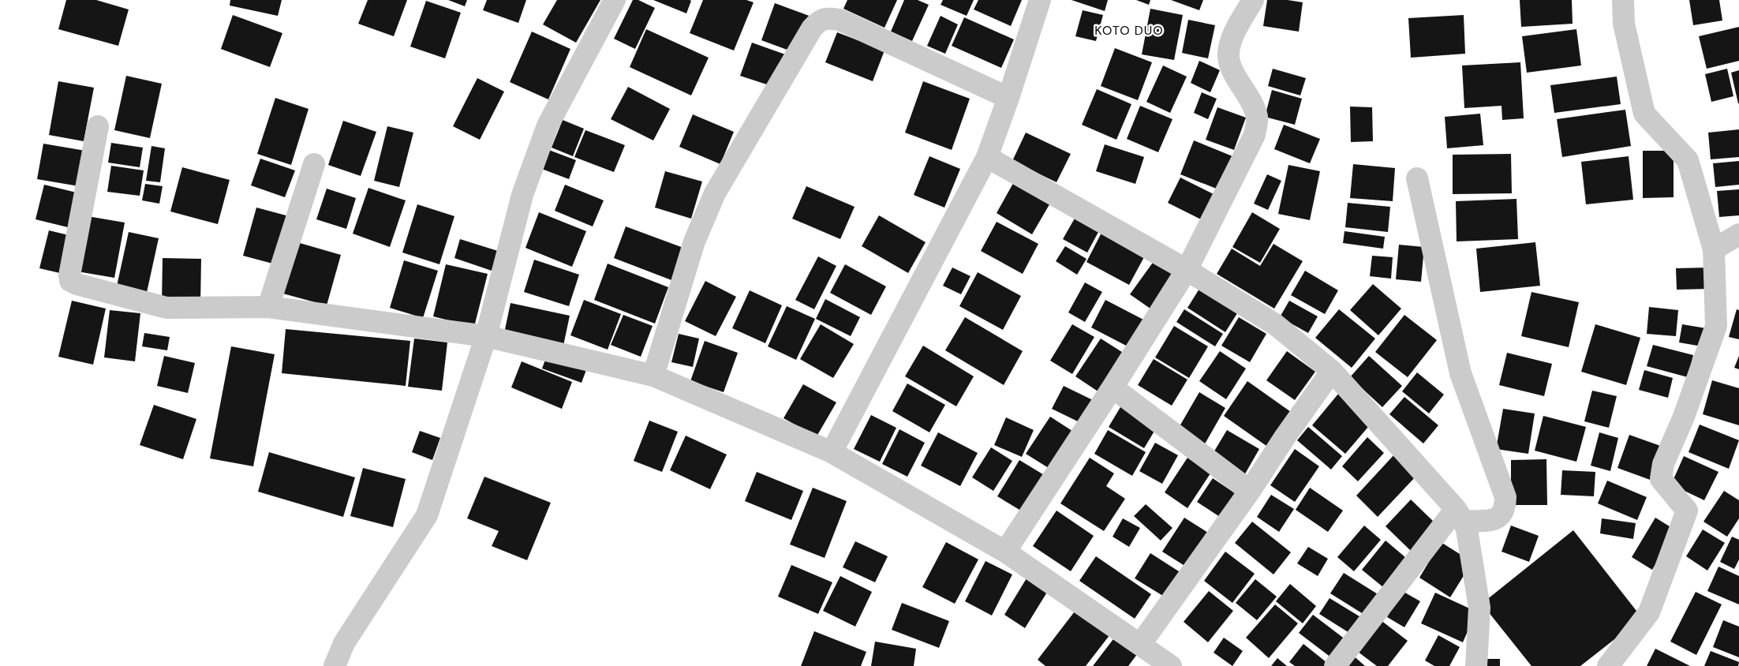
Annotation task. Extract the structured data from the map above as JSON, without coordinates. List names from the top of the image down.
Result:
{
  "districts": ["KOTO DUO"]
}
